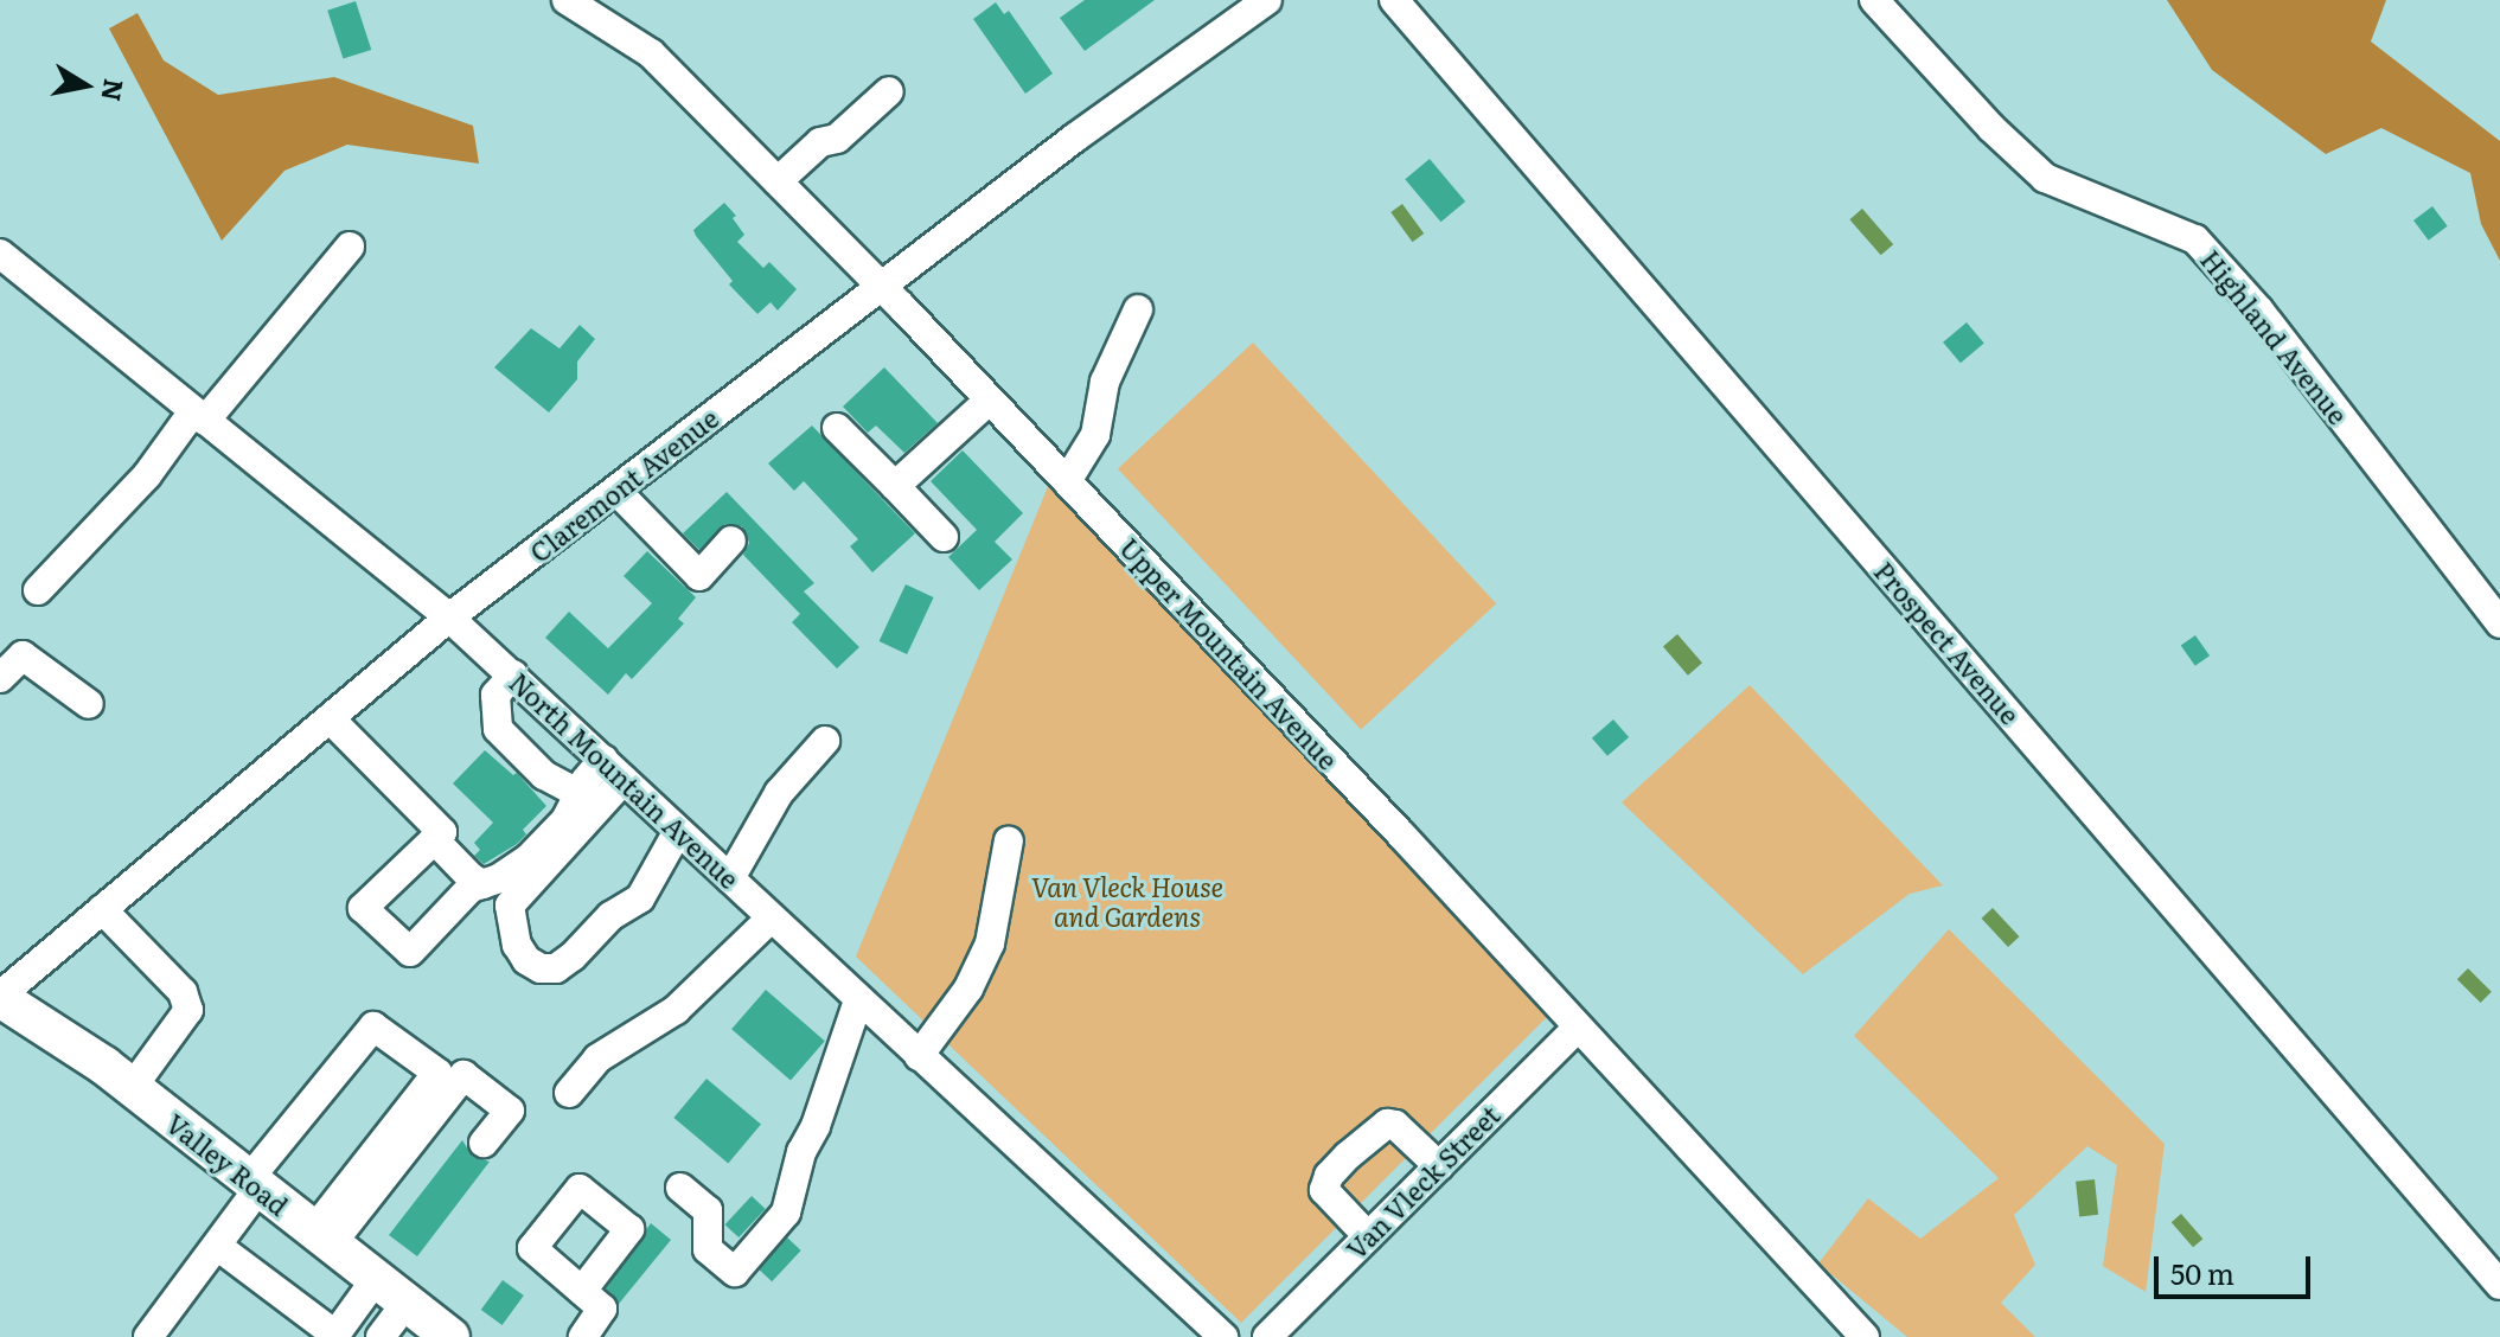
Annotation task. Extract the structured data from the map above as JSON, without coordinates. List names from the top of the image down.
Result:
{
  "streets": {
    "main road": ["Valley Road"],
    "street": [
      "Highland Avenue",
      "Claremont Avenue",
      "Prospect Avenue",
      "Upper Mountain Avenue",
      "North Mountain Avenue",
      "Van Vleck Street"
    ]
  },
  "crossings": [
    ["Claremont Avenue", "Upper Mountain Avenue"],
    ["Claremont Avenue", "North Mountain Avenue"],
    ["Claremont Avenue", "Valley Road"],
    ["Upper Mountain Avenue", "Van Vleck Street"]
  ],
  "parks": ["Van Vleck House and Gardens"],
  "scale_bar": "50 m",
  "north": "right"
}
